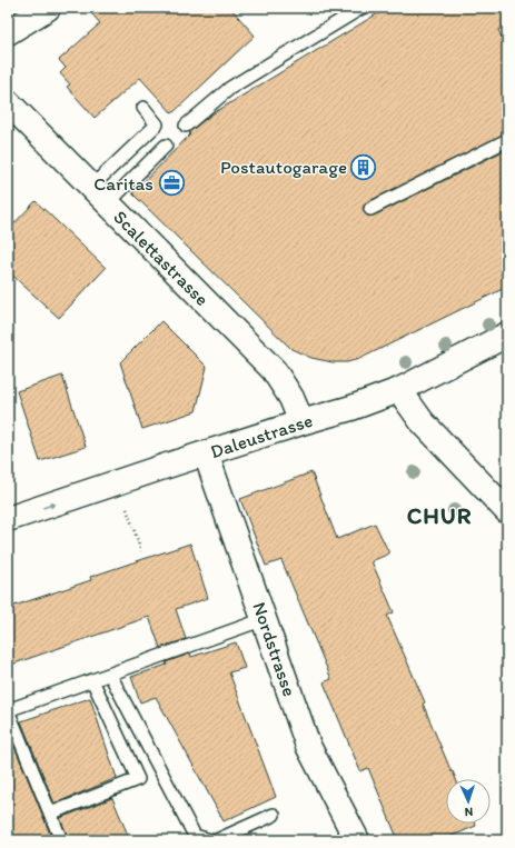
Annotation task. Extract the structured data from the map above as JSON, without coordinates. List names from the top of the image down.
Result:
{
  "streets": {
    "street": ["Scalettastrasse", "Daleustrasse", "Nordstrasse"]
  },
  "crossings": [
    ["Scalettastrasse", "Daleustrasse"],
    ["Daleustrasse", "Nordstrasse"]
  ],
  "one_way": ["Daleustrasse"],
  "districts": ["CHUR"],
  "places": {
    "building": ["Postautogarage"],
    "office": ["Caritas"]
  },
  "north": "bottom"
}
